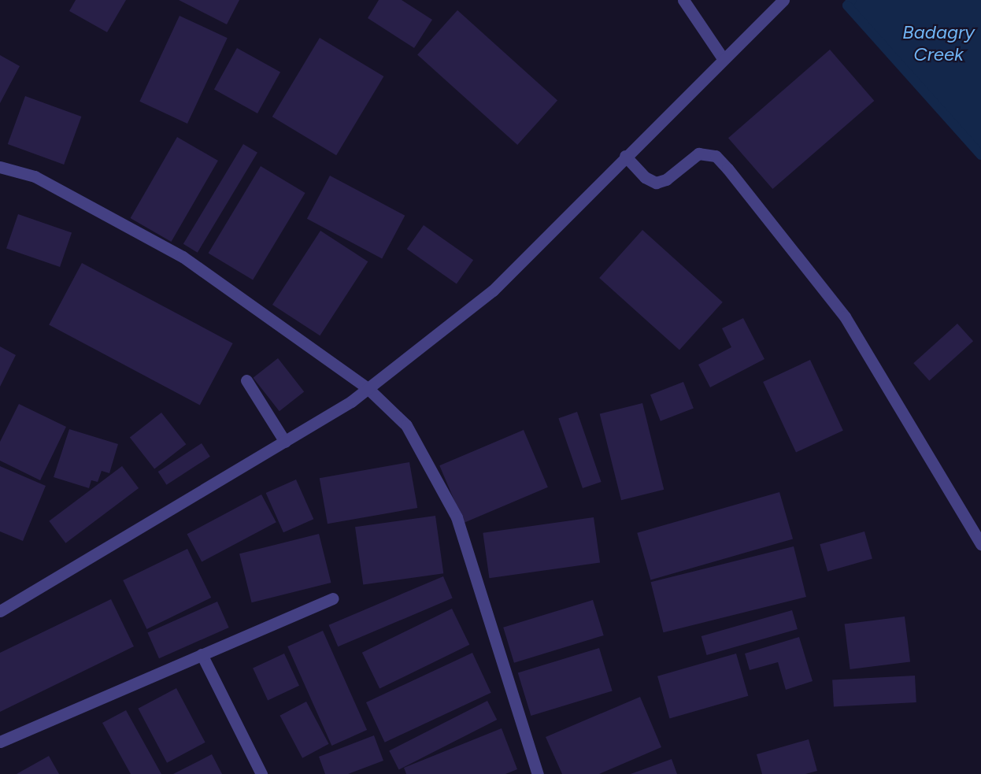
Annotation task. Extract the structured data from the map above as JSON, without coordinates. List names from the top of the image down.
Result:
{
  "water": ["Badagry Creek"]
}
